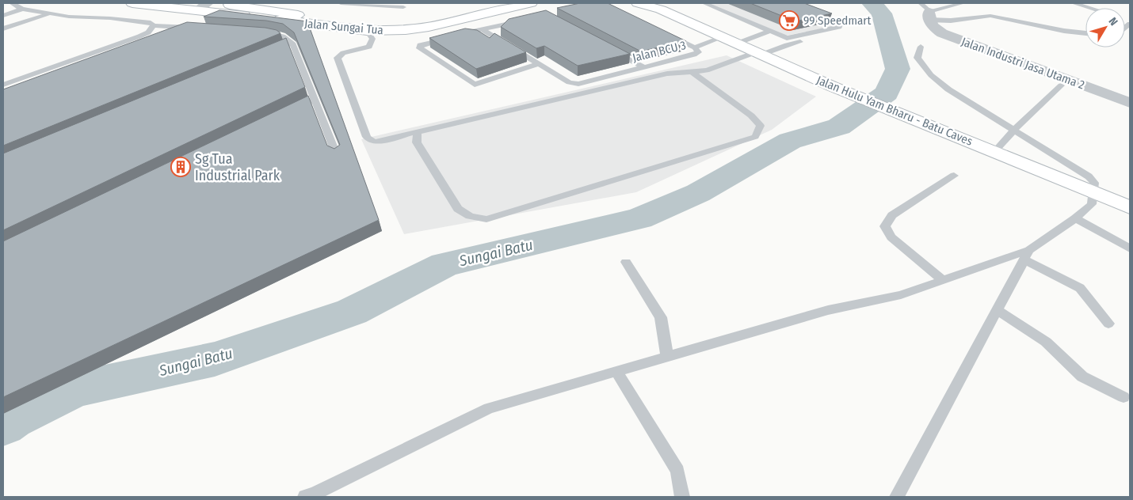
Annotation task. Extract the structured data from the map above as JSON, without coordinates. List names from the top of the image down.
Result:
{
  "streets": {
    "main road": ["Jalan Sungai Tua", "Jalan Hulu Yam Bharu - Batu Caves"],
    "street": ["Jalan Industri Jasa Utama 2"],
    "lane": ["Jalan BCU 3"]
  },
  "water": ["Sungai Batu"],
  "places": {
    "supermarket": ["99 Speedmart"],
    "building": ["Sg Tua Industrial Park"]
  },
  "north": "top right"
}
